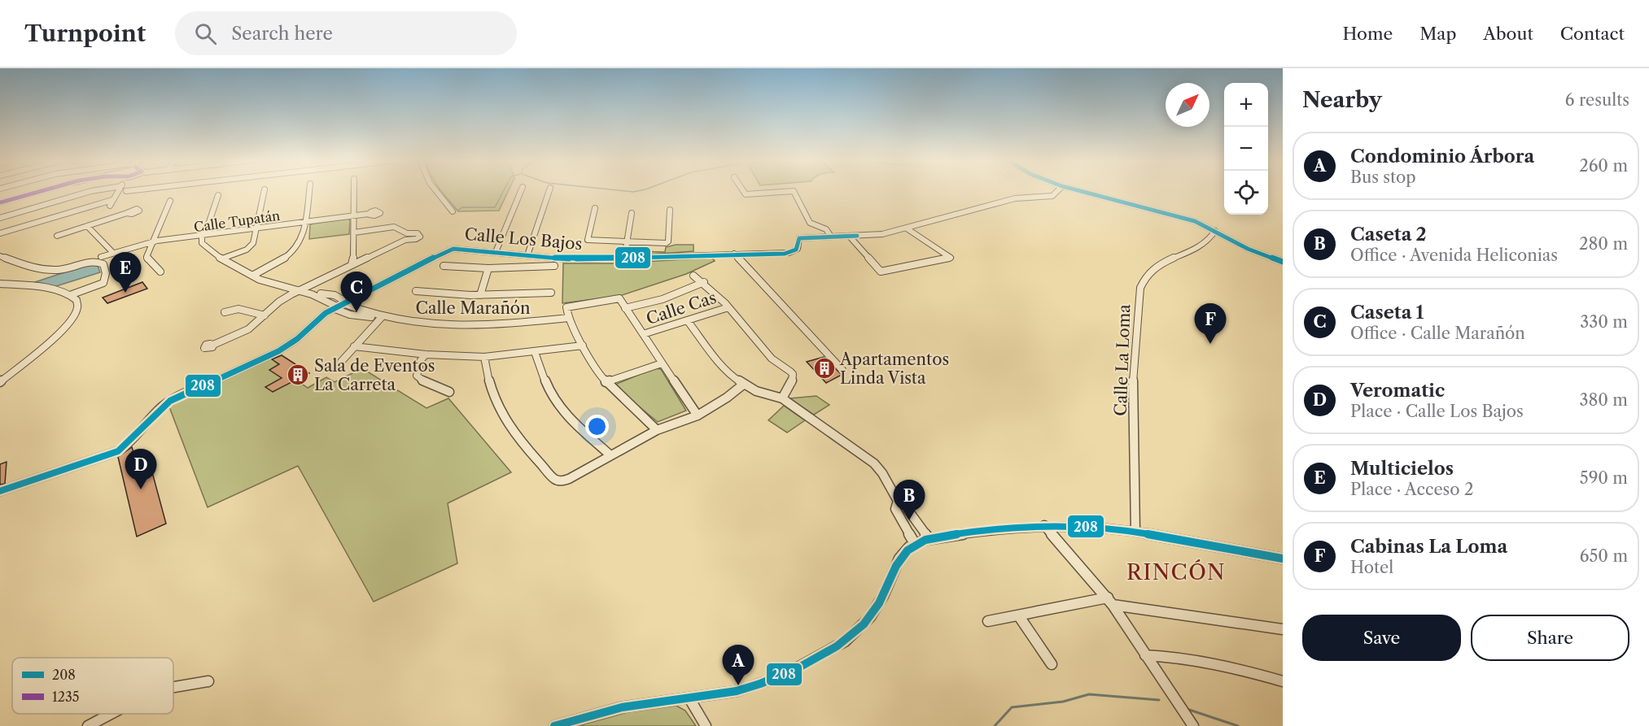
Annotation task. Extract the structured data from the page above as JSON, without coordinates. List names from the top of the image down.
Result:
{
  "streets": {
    "street": [
      "Calle Tupatán",
      "Calle Los Bajos",
      "Calle Marañón",
      "Calle Cas",
      "Calle La Loma"
    ]
  },
  "crossings": [
    ["Calle Los Bajos", "Calle Marañón"]
  ],
  "districts": ["RINCÓN"],
  "places": {
    "building": ["Apartamentos Linda Vista", "Sala de Eventos La Carreta"]
  },
  "lines": ["transit line 208", "transit line 1235"],
  "legend": ["208", "1235"],
  "north": "top right",
  "page": {
    "header": "Turnpoint",
    "search": "Search here",
    "nav": [
      "Home",
      "Map",
      "About",
      "Contact"
    ],
    "heading": ["Nearby", "6 results"],
    "map_buttons": ["+", "−"],
    "list": [
      {
        "mark": "A",
        "name": "Condominio Árbora",
        "note": "Bus stop",
        "value": "260 m"
      },
      {
        "mark": "B",
        "name": "Caseta 2",
        "note": "Office · Avenida Heliconias",
        "value": "280 m"
      },
      {
        "mark": "C",
        "name": "Caseta 1",
        "note": "Office · Calle Marañón",
        "value": "330 m"
      },
      {
        "mark": "D",
        "name": "Veromatic",
        "note": "Place · Calle Los Bajos",
        "value": "380 m"
      },
      {
        "mark": "E",
        "name": "Multicielos",
        "note": "Place · Acceso 2",
        "value": "590 m"
      },
      {
        "mark": "F",
        "name": "Cabinas La Loma",
        "note": "Hotel",
        "value": "650 m"
      }
    ],
    "pins": [
      "E",
      "C",
      "F",
      "D",
      "B",
      "A"
    ],
    "buttons": ["Save", "Share"]
  }
}
